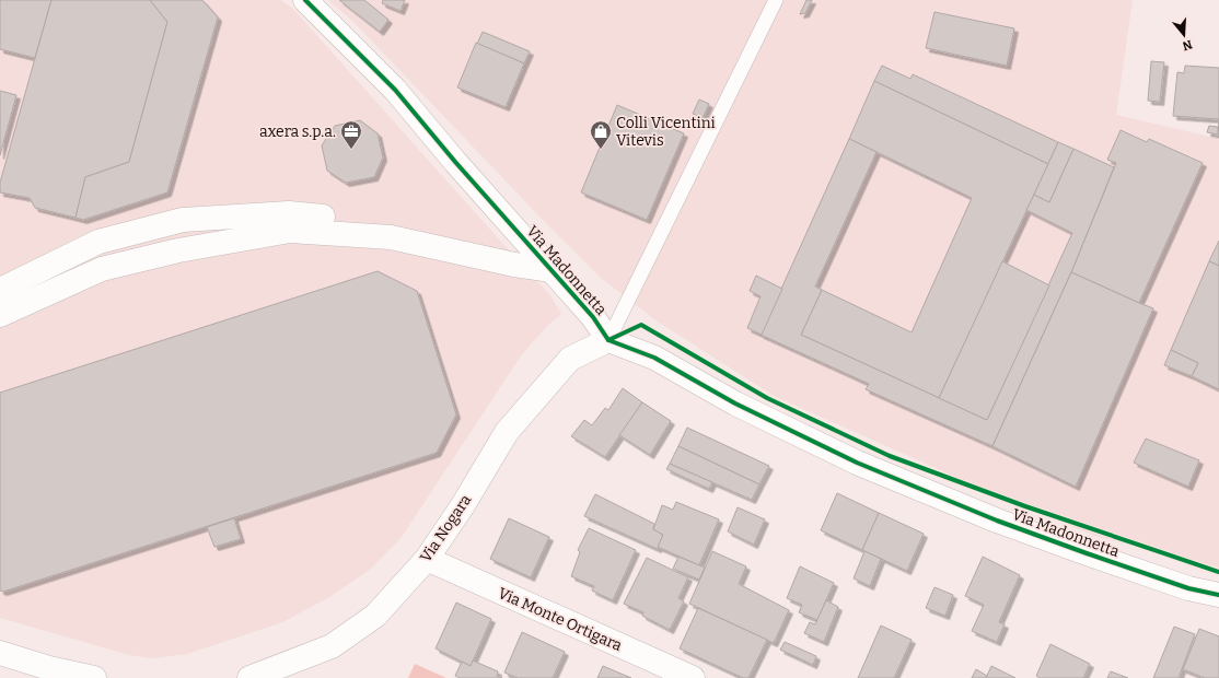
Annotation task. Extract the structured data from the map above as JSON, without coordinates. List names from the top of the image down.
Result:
{
  "streets": {
    "street": ["Via Madonnetta", "Via Nogara", "Via Monte Ortigara"]
  },
  "crossings": [
    ["Via Madonnetta", "Via Nogara"],
    ["Via Nogara", "Via Monte Ortigara"]
  ],
  "places": {
    "office": ["axera s.p.a."],
    "shop": ["Colli Vicentini Vitevis"]
  },
  "north": "bottom"
}
